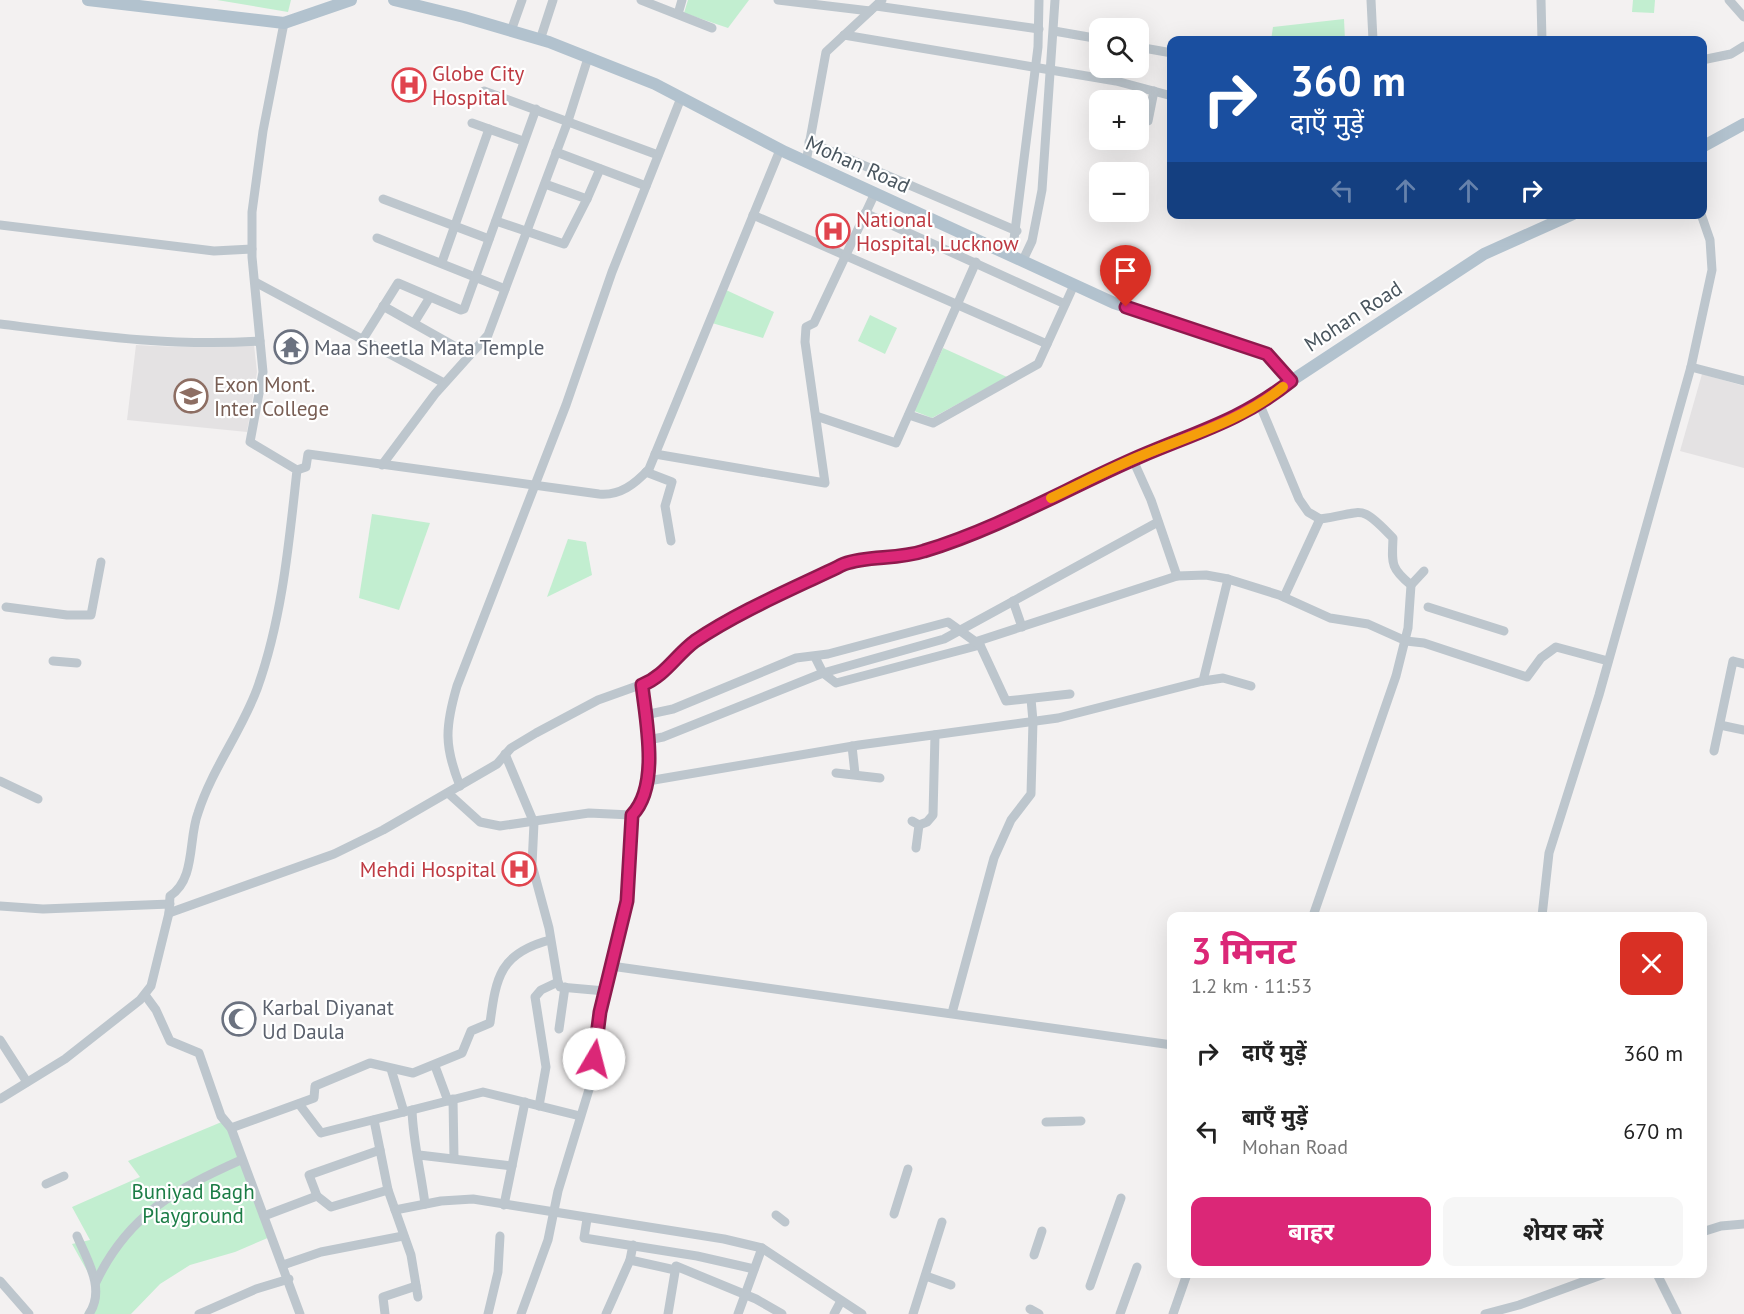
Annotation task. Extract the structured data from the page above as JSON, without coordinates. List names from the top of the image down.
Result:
{
  "streets": {
    "main road": ["Mohan Road"]
  },
  "parks": ["Buniyad Bagh Playground"],
  "places": {
    "hospital": ["Globe City Hospital", "National Hospital, Lucknow", "Mehdi Hospital"],
    "temple": ["Maa Sheetla Mata Temple"],
    "school or university": ["Exon Mont. Inter College"],
    "mosque": ["Karbal Diyanat Ud Daula"]
  },
  "page": {
    "map_buttons": ["+", "−"],
    "turn": ["360 m", "दाएँ मुड़ें"],
    "heading": ["3 मिनट", "1.2 km · 11:53"],
    "list": [
      {
        "name": "दाएँ मुड़ें",
        "value": "360 m"
      },
      {
        "name": "बाएँ मुड़ें",
        "note": "Mohan Road",
        "value": "670 m"
      }
    ],
    "buttons": ["बाहर", "शेयर करें"]
  }
}
